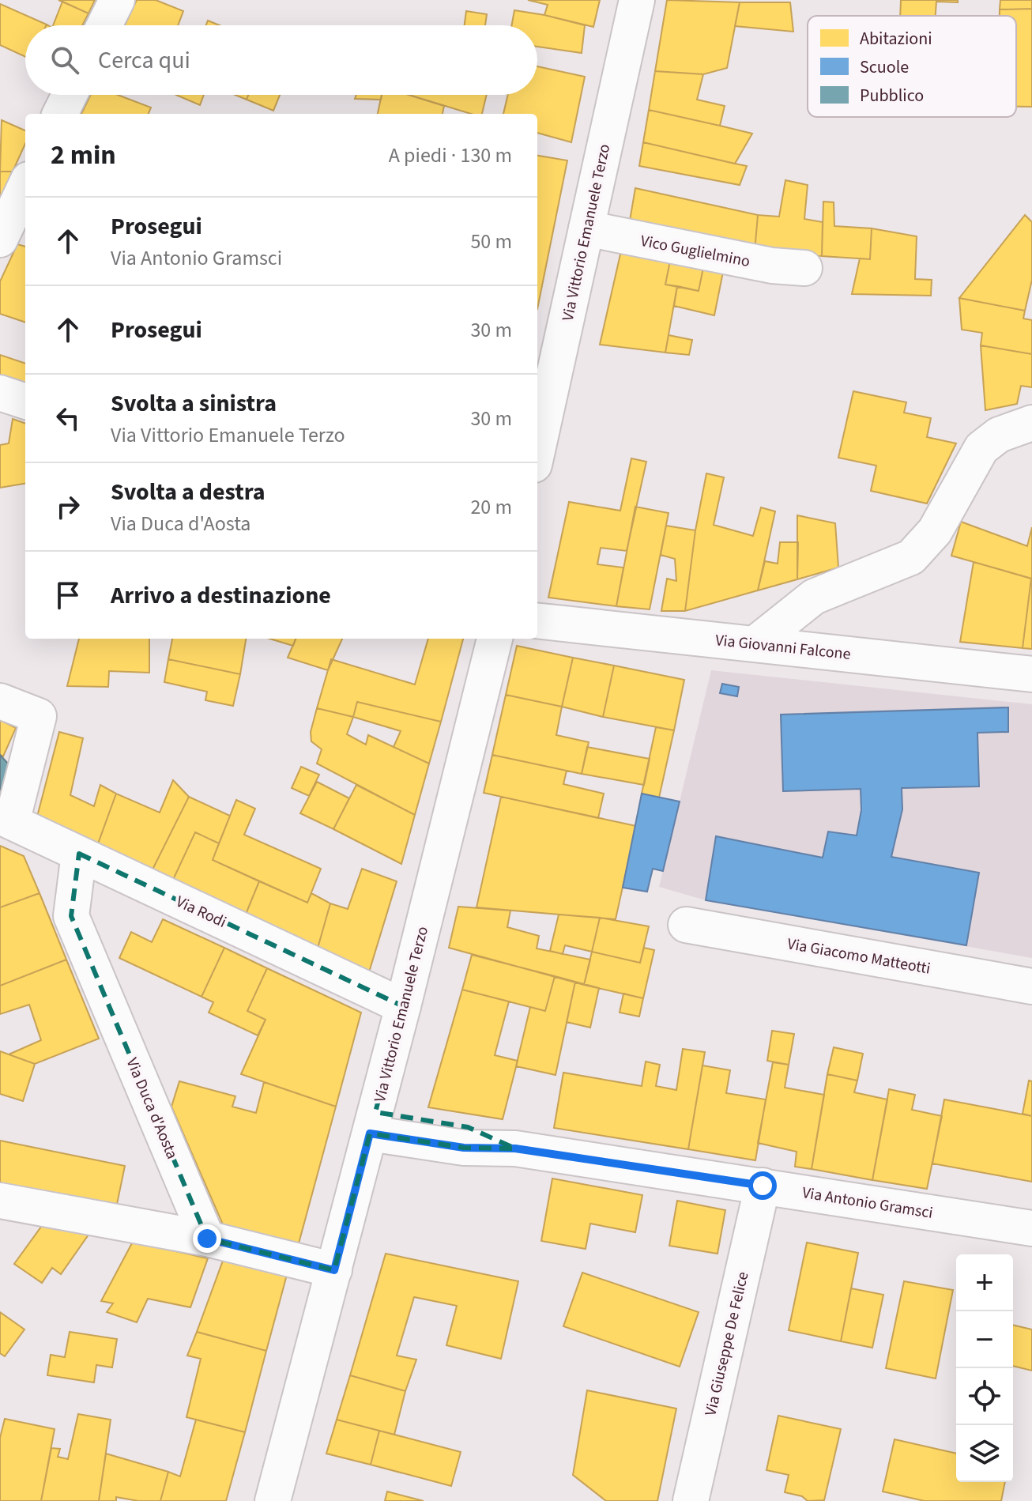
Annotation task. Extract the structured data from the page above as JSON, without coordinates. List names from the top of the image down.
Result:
{
  "streets": {
    "street": [
      "Via Vittorio Emanuele Terzo",
      "Vico Guglielmino",
      "Via Giovanni Falcone",
      "Via Rodi",
      "Via Giacomo Matteotti",
      "Via Duca d'Aosta",
      "Via Antonio Gramsci",
      "Via Giuseppe De Felice"
    ]
  },
  "crossings": [
    ["Via Vittorio Emanuele Terzo", "Vico Guglielmino"],
    ["Via Vittorio Emanuele Terzo", "Via Rodi"],
    ["Via Vittorio Emanuele Terzo", "Via Antonio Gramsci"],
    ["Via Rodi", "Via Duca d'Aosta"],
    ["Via Antonio Gramsci", "Via Giuseppe De Felice"]
  ],
  "legend": ["Abitazioni", "Scuole", "Pubblico"],
  "page": {
    "search": "Cerca qui",
    "heading": ["2 min", "A piedi · 130 m"],
    "list": [
      ["Prosegui", "Via Antonio Gramsci", "50 m"],
      ["Prosegui", "30 m"],
      ["Svolta a sinistra", "Via Vittorio Emanuele Terzo", "30 m"],
      ["Svolta a destra", "Via Duca d'Aosta", "20 m"],
      "Arrivo a destinazione"
    ],
    "map_buttons": ["+", "−"]
  }
}
